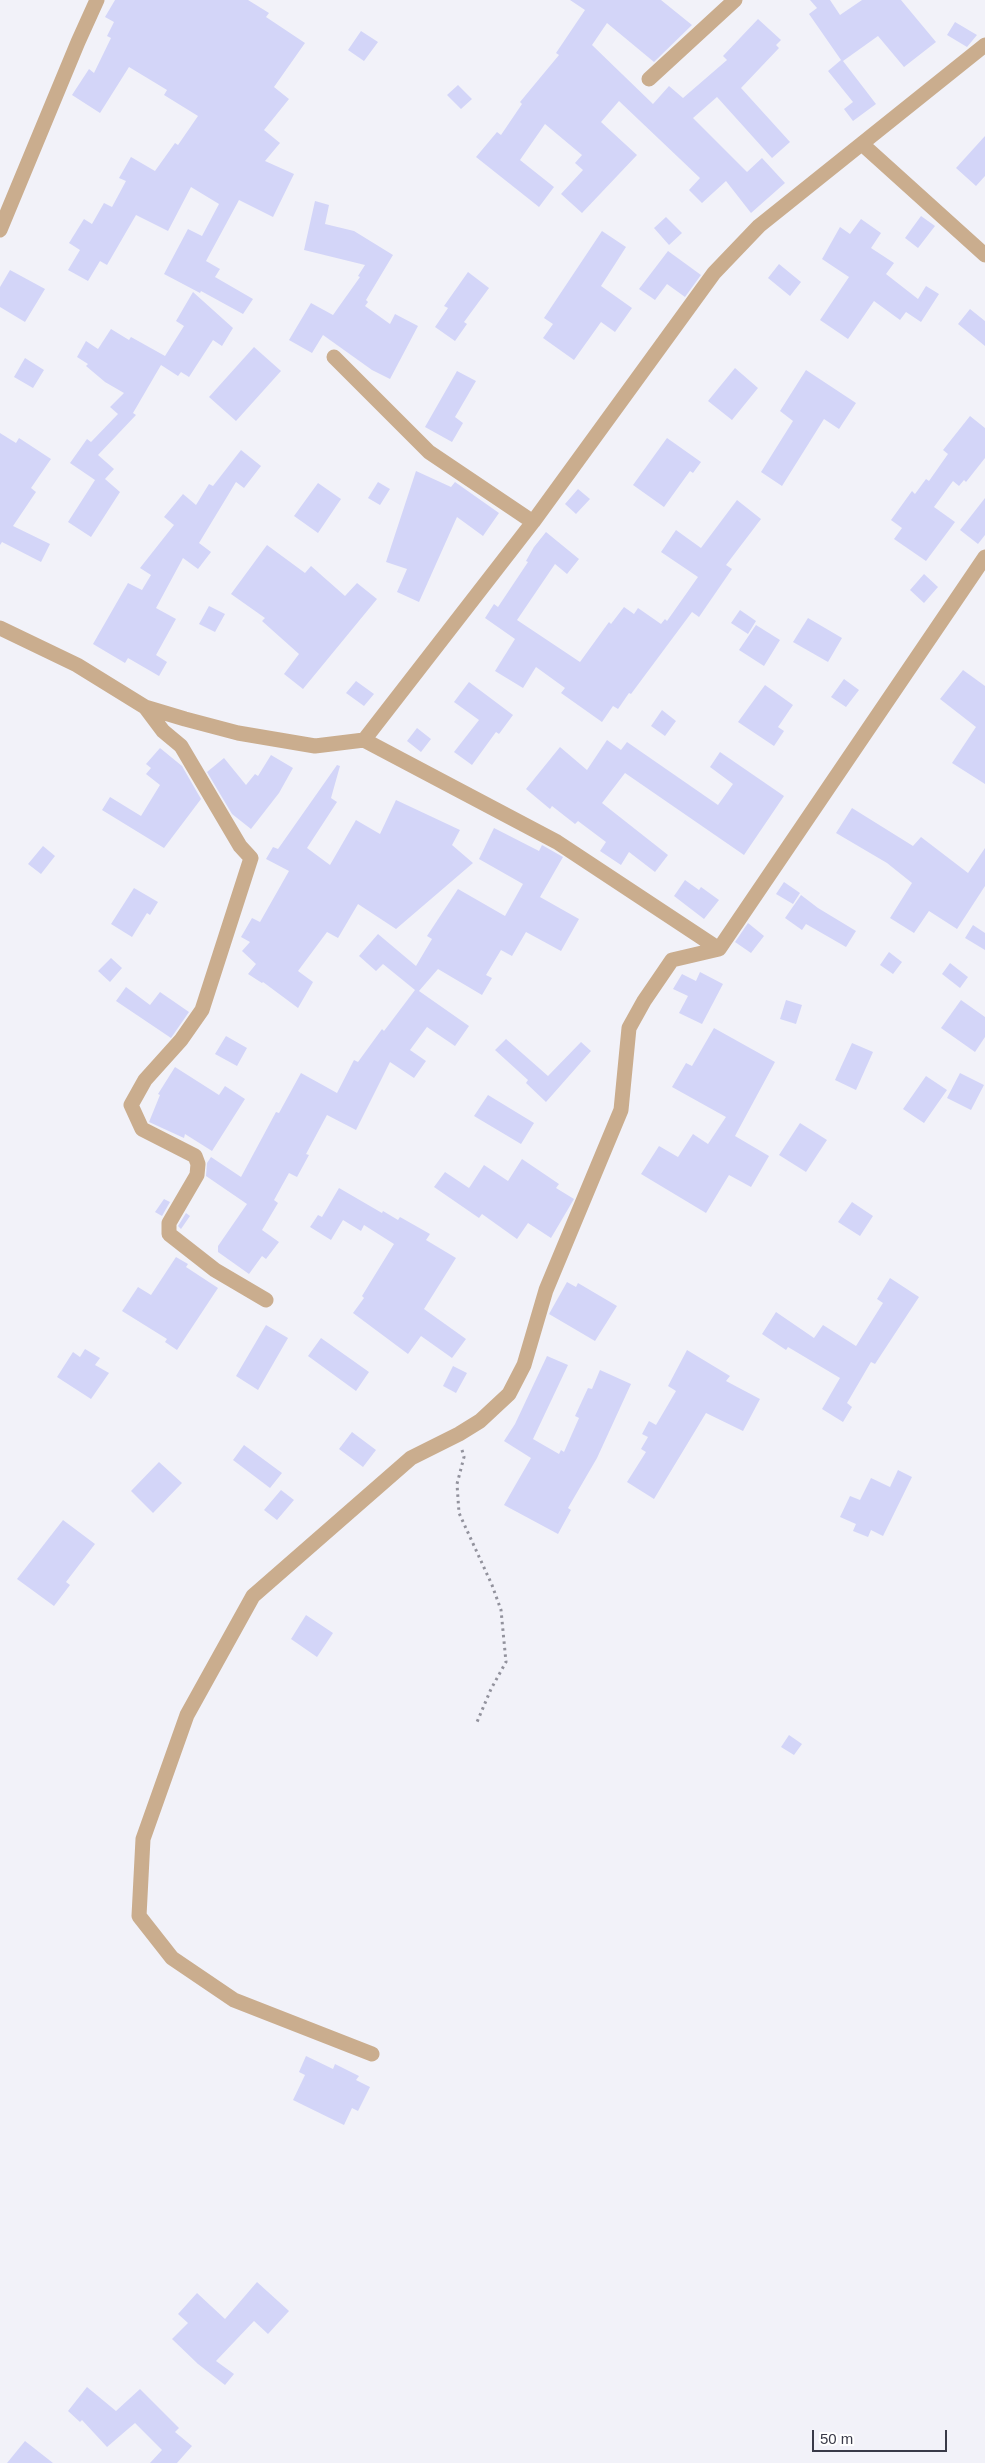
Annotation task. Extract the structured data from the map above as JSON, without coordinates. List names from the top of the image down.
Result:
{
  "scale_bar": "50 m"
}
